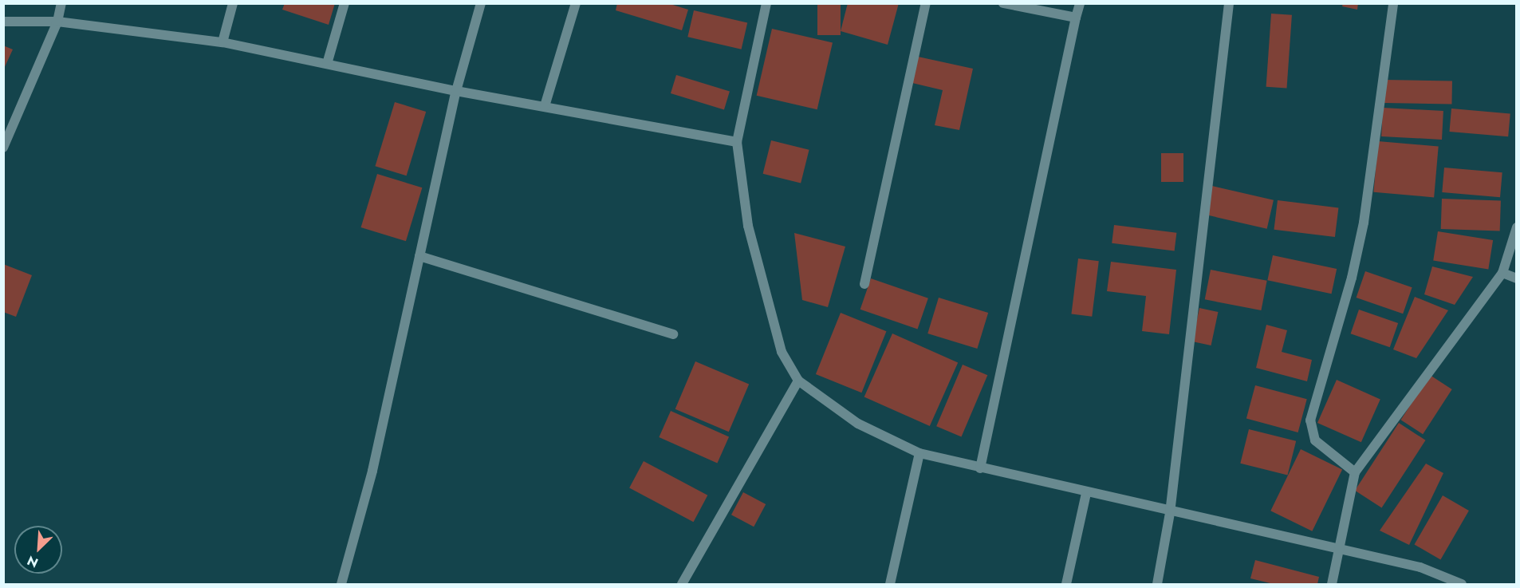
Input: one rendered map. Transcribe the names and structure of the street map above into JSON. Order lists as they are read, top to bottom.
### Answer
{
  "north": "bottom left"
}
